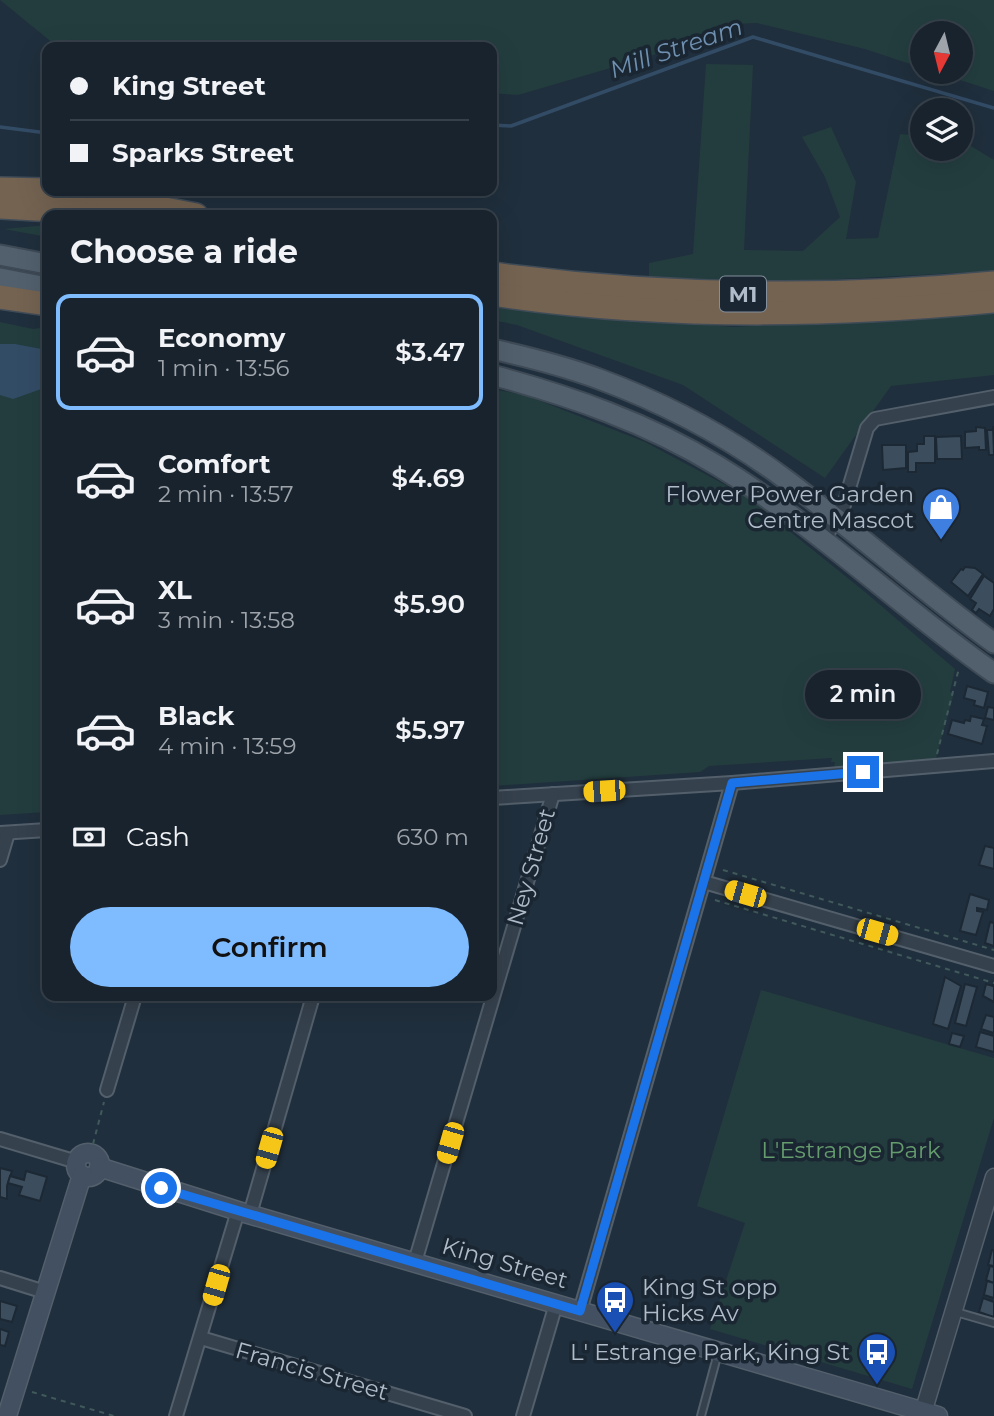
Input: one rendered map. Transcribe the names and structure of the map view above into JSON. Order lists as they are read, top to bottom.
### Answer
{
  "streets": {
    "highway": ["M1"],
    "main road": ["King Street"],
    "street": ["Ney Street", "Francis Street"]
  },
  "crossings": [
    ["Ney Street", "King Street"]
  ],
  "water": ["Mill Stream"],
  "parks": ["L'Estrange Park"],
  "places": {
    "shop": ["Flower Power Garden Centre Mascot"],
    "bus stop": ["King St opp Hicks Av", "L' Estrange Park, King St"]
  },
  "north": "bottom",
  "page": {
    "banner": ["King Street", "Sparks Street"],
    "heading": "Choose a ride",
    "list": [
      {
        "name": "Economy",
        "note": "1 min · 13:56",
        "value": "$3.47"
      },
      {
        "name": "Comfort",
        "note": "2 min · 13:57",
        "value": "$4.69"
      },
      {
        "name": "XL",
        "note": "3 min · 13:58",
        "value": "$5.90"
      },
      {
        "name": "Black",
        "note": "4 min · 13:59",
        "value": "$5.97"
      }
    ],
    "bubble": "2 min",
    "pay": ["Cash", "630 m"],
    "buttons": "Confirm"
  }
}
